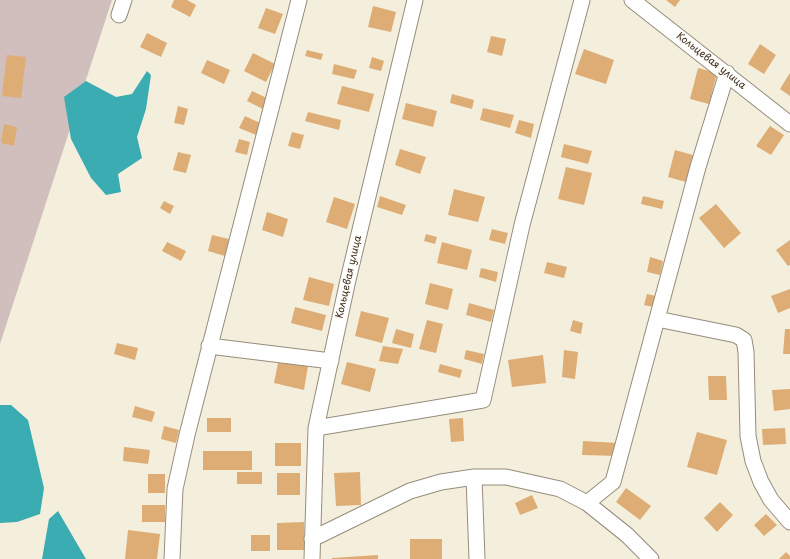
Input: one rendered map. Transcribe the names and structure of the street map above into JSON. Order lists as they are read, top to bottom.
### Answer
{
  "streets": {
    "street": ["Кольцевая улица"]
  }
}
